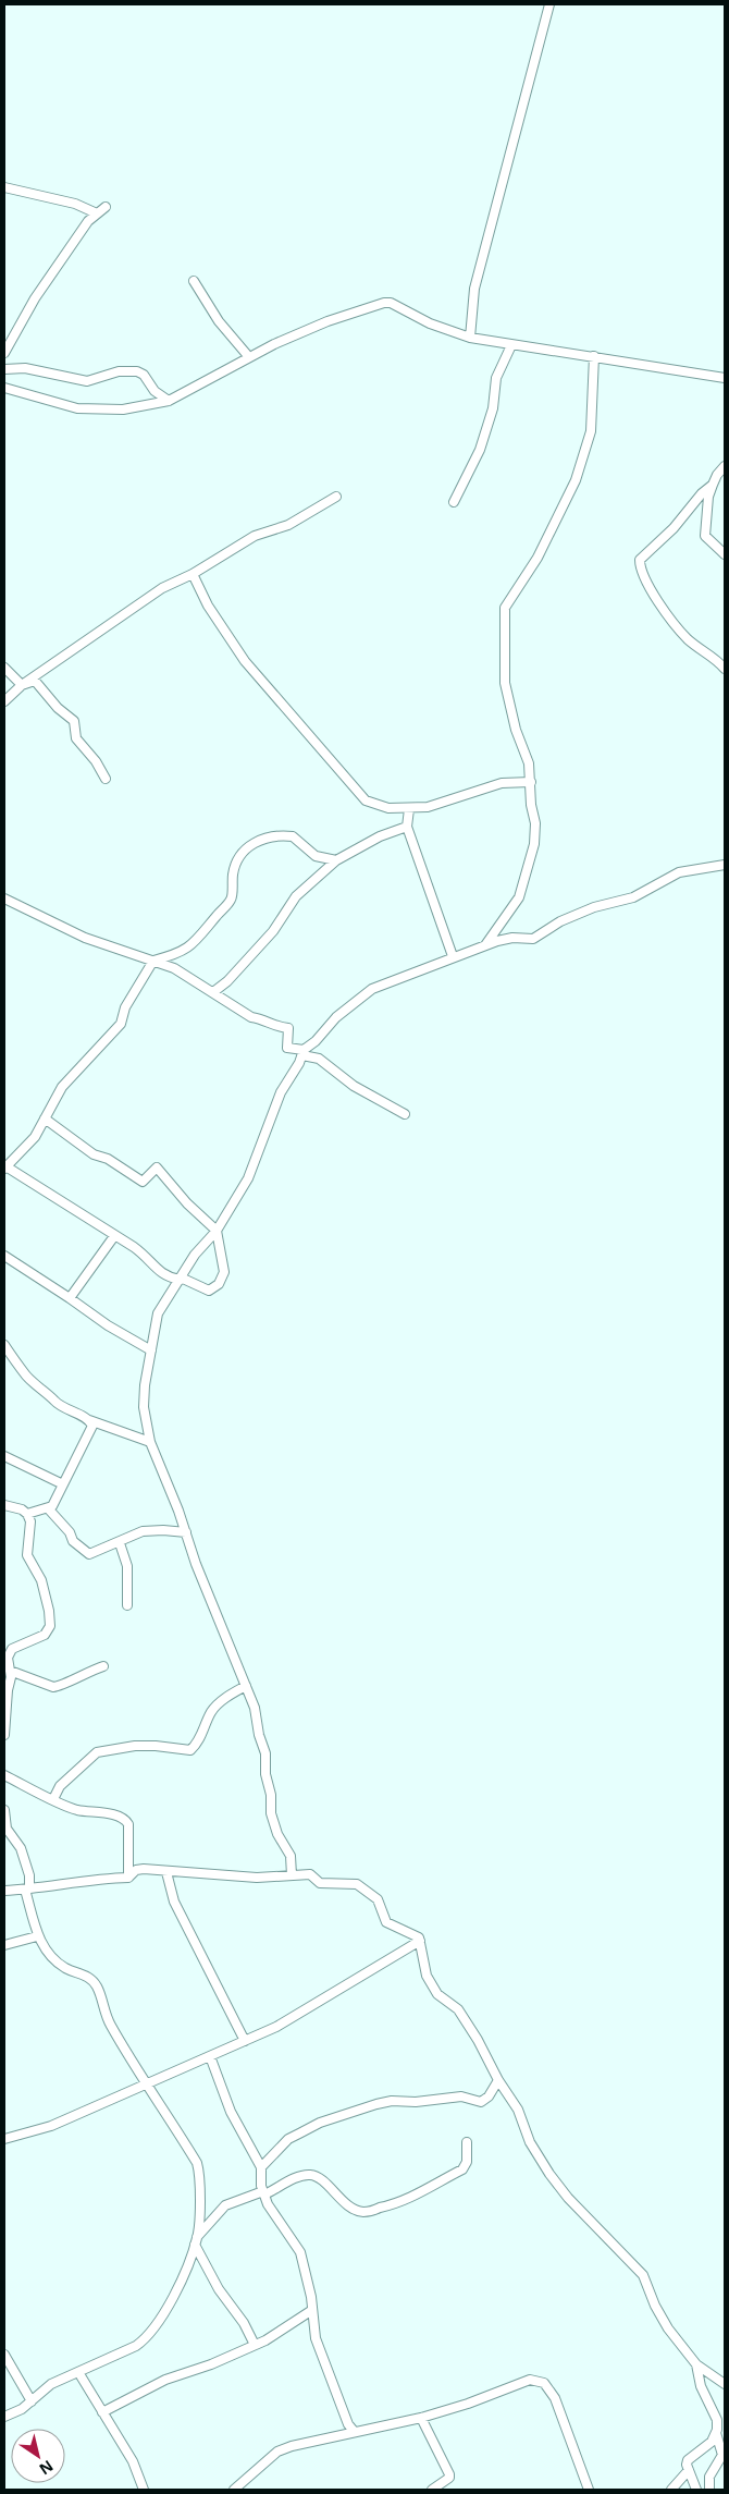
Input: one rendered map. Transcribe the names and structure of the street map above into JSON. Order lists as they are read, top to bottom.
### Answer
{
  "north": "bottom right"
}
